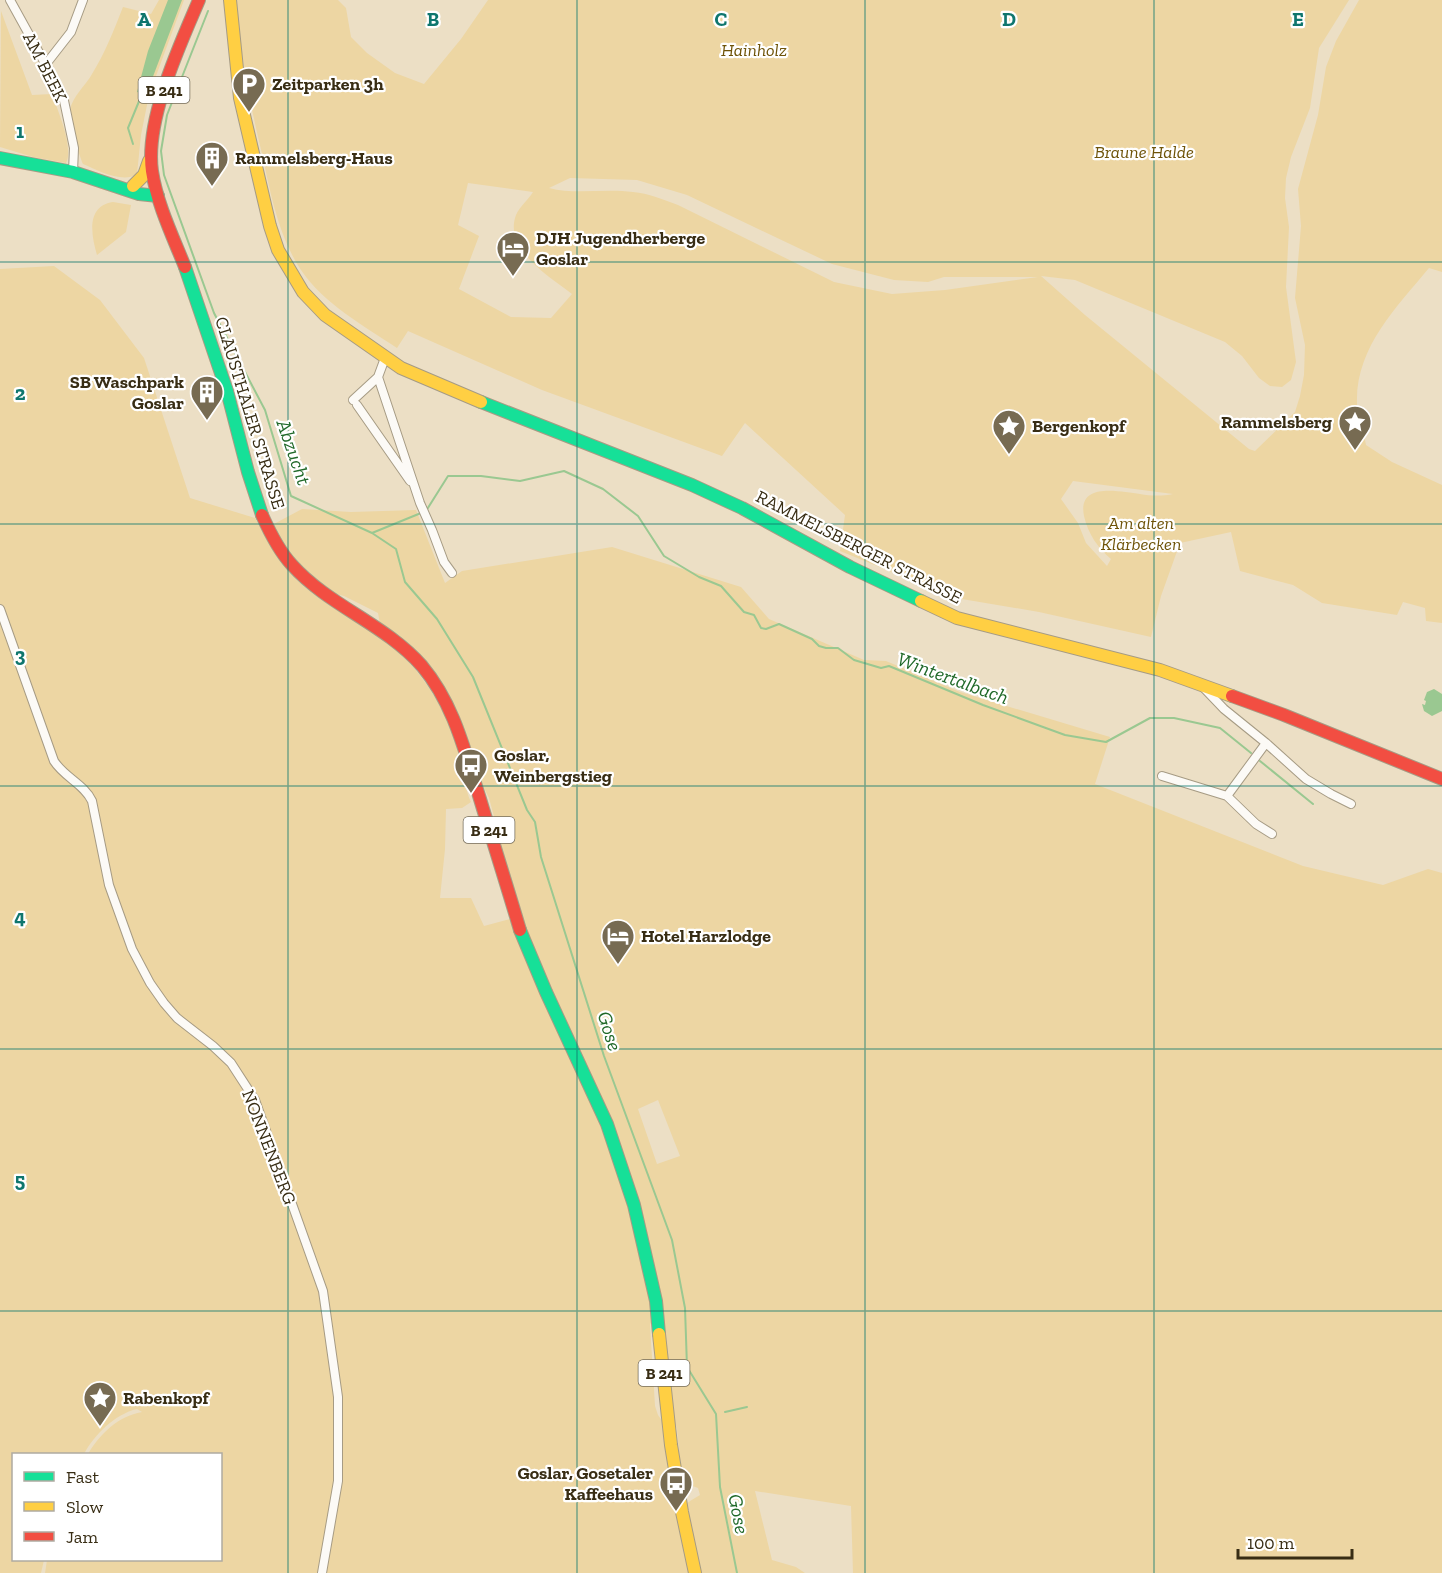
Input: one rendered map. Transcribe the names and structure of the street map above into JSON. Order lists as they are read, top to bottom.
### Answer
{
  "streets": {
    "main road": ["B 241", "CLAUSTHALER STRASSE", "RAMMELSBERGER STRASSE"],
    "street": ["AM BEEK", "NONNENBERG"]
  },
  "water": ["Abzucht", "Wintertalbach", "Gose"],
  "parks": ["Hainholz", "Braune Halde", "Am alten Klärbecken"],
  "places": {
    "parking": ["Zeitparken 3h"],
    "building": ["Rammelsberg-Haus", "SB Waschpark Goslar"],
    "hotel": ["DJH Jugendherberge Goslar", "Hotel Harzlodge"],
    "place": ["Rammelsberg", "Bergenkopf", "Rabenkopf"],
    "bus stop": ["Goslar, Weinbergstieg", "Goslar, Gosetaler Kaffeehaus"]
  },
  "legend": ["Fast", "Slow", "Jam"],
  "scale_bar": "100 m",
  "grid": {
    "columns": [
      "A",
      "B",
      "C",
      "D",
      "E"
    ],
    "rows": [
      "1",
      "2",
      "3",
      "4",
      "5"
    ]
  }
}
